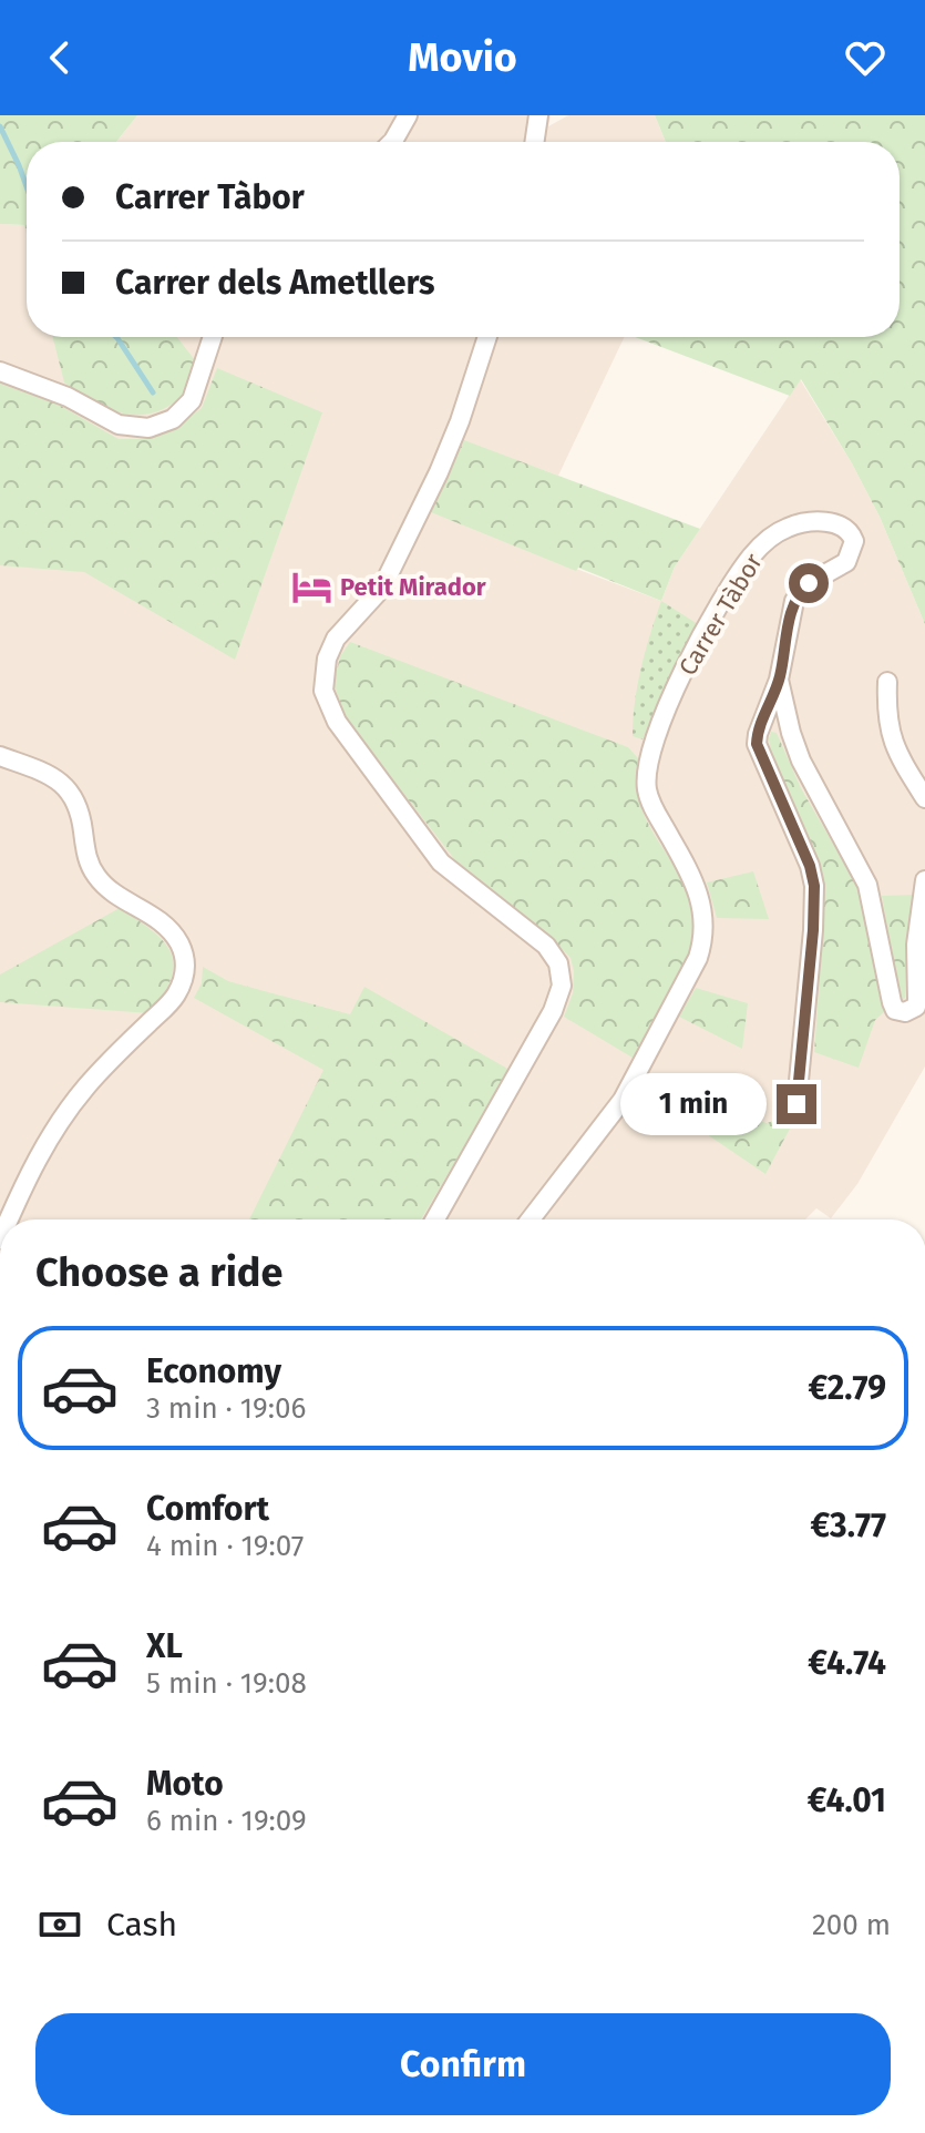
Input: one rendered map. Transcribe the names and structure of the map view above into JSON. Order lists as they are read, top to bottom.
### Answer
{
  "streets": {
    "street": ["Carrer Tàbor"]
  },
  "places": {
    "hotel": ["Petit Mirador"]
  },
  "page": {
    "header": "Movio",
    "banner": ["Carrer Tàbor", "Carrer dels Ametllers"],
    "bubble": "1 min",
    "heading": "Choose a ride",
    "list": [
      {
        "name": "Economy",
        "note": "3 min · 19:06",
        "value": "€2.79"
      },
      {
        "name": "Comfort",
        "note": "4 min · 19:07",
        "value": "€3.77"
      },
      {
        "name": "XL",
        "note": "5 min · 19:08",
        "value": "€4.74"
      },
      {
        "name": "Moto",
        "note": "6 min · 19:09",
        "value": "€4.01"
      }
    ],
    "pay": ["Cash", "200 m"],
    "buttons": "Confirm"
  }
}
